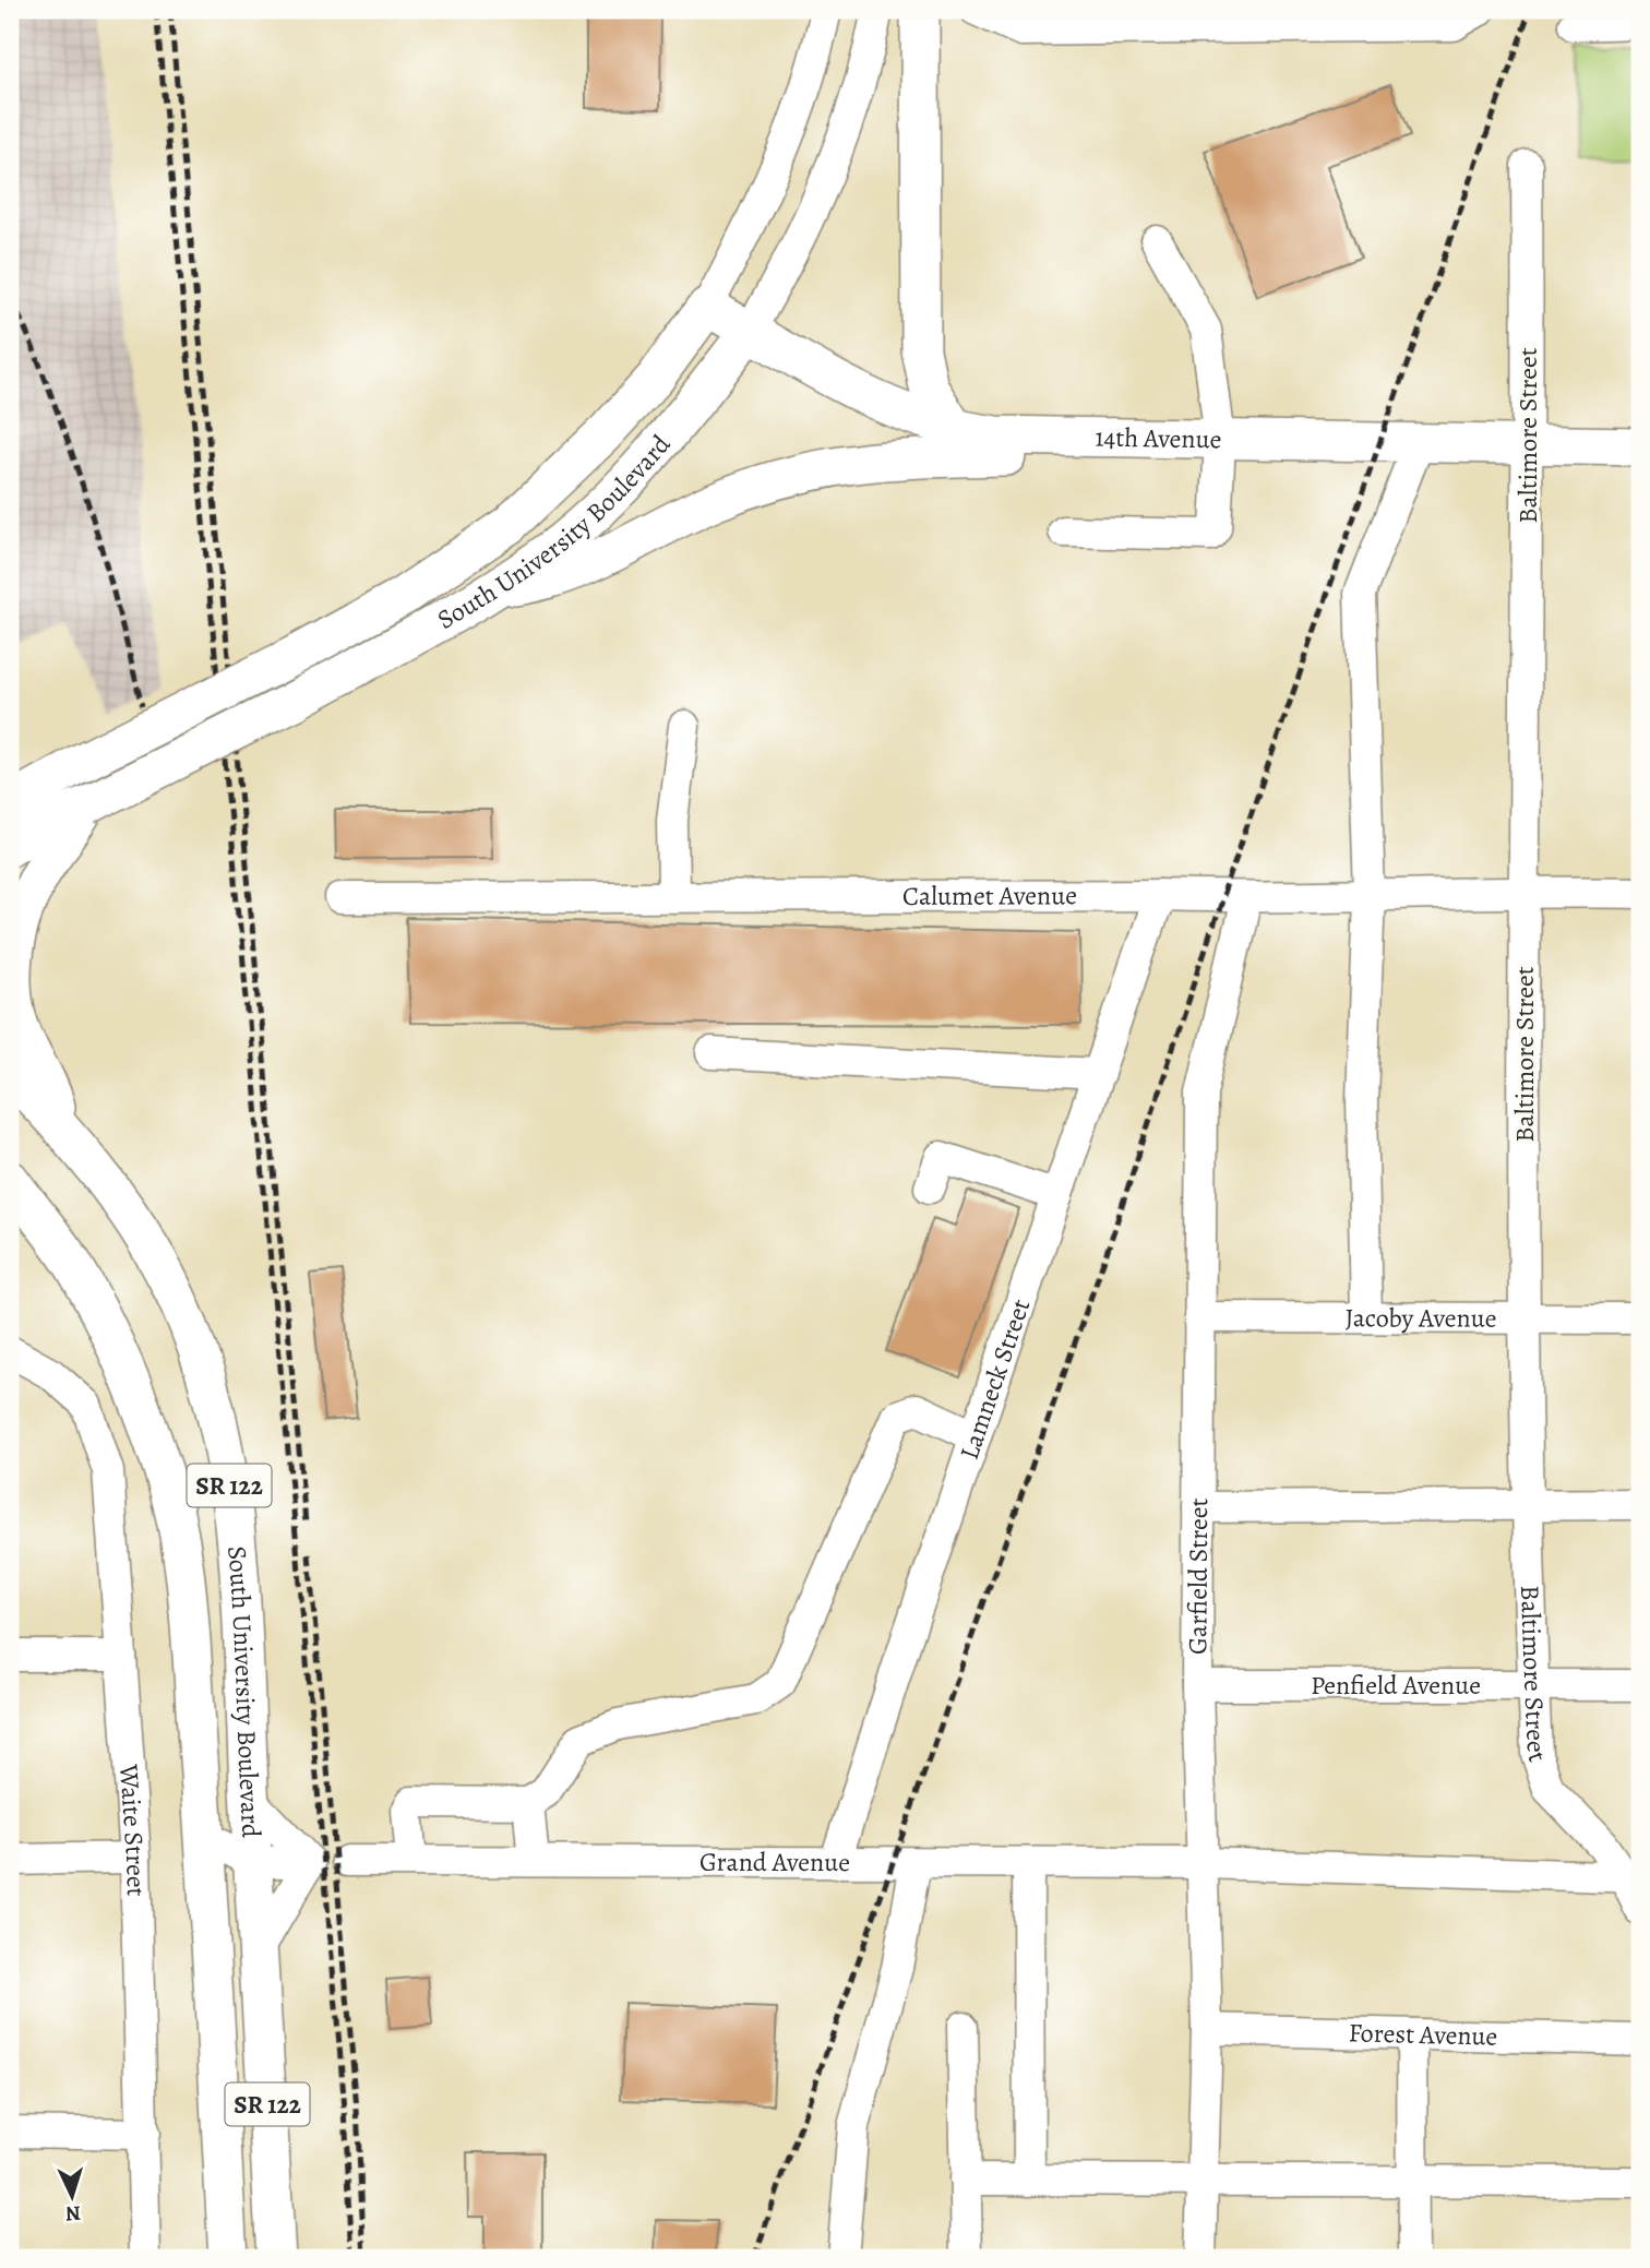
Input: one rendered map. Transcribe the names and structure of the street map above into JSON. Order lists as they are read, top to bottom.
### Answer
{
  "streets": {
    "main road": ["14th Avenue", "South University Boulevard", "SR 122"],
    "street": [
      "Baltimore Street",
      "Calumet Avenue",
      "Jacoby Avenue",
      "Lamneck Street",
      "Garfield Street",
      "Penfield Avenue",
      "Waite Street",
      "Grand Avenue",
      "Forest Avenue"
    ]
  },
  "crossings": [
    ["Baltimore Street", "14th Avenue"],
    ["Baltimore Street", "Calumet Avenue"],
    ["Baltimore Street", "Jacoby Avenue"],
    ["Baltimore Street", "Penfield Avenue"],
    ["Baltimore Street", "Grand Avenue"],
    ["14th Avenue", "South University Boulevard"],
    ["South University Boulevard", "SR 122"],
    ["Calumet Avenue", "Lamneck Street"],
    ["Calumet Avenue", "Garfield Street"],
    ["Jacoby Avenue", "Garfield Street"],
    ["Lamneck Street", "Grand Avenue"],
    ["Garfield Street", "Penfield Avenue"],
    ["Garfield Street", "Grand Avenue"],
    ["Garfield Street", "Forest Avenue"]
  ],
  "north": "bottom"
}
